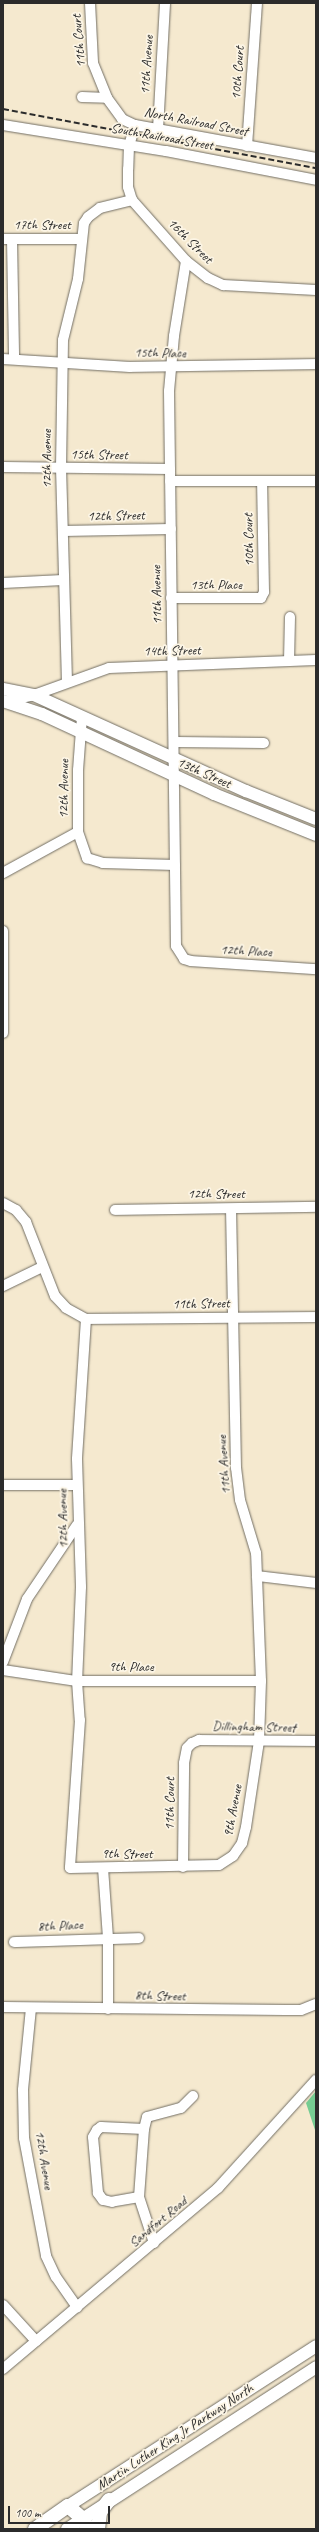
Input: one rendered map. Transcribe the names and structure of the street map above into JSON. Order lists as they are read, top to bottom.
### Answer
{
  "streets": {
    "highway": ["Martin Luther King Jr Parkway North"],
    "main road": ["13th Street"],
    "street": [
      "11th Court",
      "11th Avenue",
      "10th Court",
      "North Railroad Street",
      "South Railroad Street",
      "17th Street",
      "16th Street",
      "15th Place",
      "15th Street",
      "12th Avenue",
      "12th Street",
      "13th Place",
      "14th Street",
      "12th Place",
      "11th Street",
      "9th Place",
      "Dillingham Street",
      "9th Avenue",
      "9th Street",
      "8th Place",
      "8th Street",
      "Sandfort Road"
    ]
  },
  "crossings": [
    ["11th Court", "North Railroad Street"],
    ["11th Court", "Dillingham Street"],
    ["11th Court", "9th Avenue"],
    ["11th Court", "9th Street"],
    ["11th Avenue", "North Railroad Street"],
    ["11th Avenue", "16th Street"],
    ["11th Avenue", "15th Place"],
    ["11th Avenue", "15th Street"],
    ["11th Avenue", "12th Street"],
    ["11th Avenue", "13th Place"],
    ["11th Avenue", "14th Street"],
    ["11th Avenue", "13th Street"],
    ["11th Avenue", "12th Place"],
    ["11th Avenue", "11th Street"],
    ["11th Avenue", "9th Place"],
    ["11th Avenue", "Dillingham Street"],
    ["11th Avenue", "9th Avenue"],
    ["10th Court", "North Railroad Street"],
    ["10th Court", "13th Place"],
    ["17th Street", "16th Street"],
    ["17th Street", "12th Avenue"],
    ["15th Place", "12th Avenue"],
    ["15th Street", "12th Avenue"],
    ["12th Avenue", "12th Street"],
    ["12th Avenue", "14th Street"],
    ["12th Avenue", "13th Street"],
    ["12th Avenue", "11th Street"],
    ["12th Avenue", "9th Place"],
    ["12th Avenue", "9th Street"],
    ["12th Avenue", "8th Street"],
    ["12th Avenue", "Sandfort Road"],
    ["Dillingham Street", "9th Avenue"],
    ["9th Avenue", "9th Street"]
  ],
  "scale_bar": "100 m"
}
